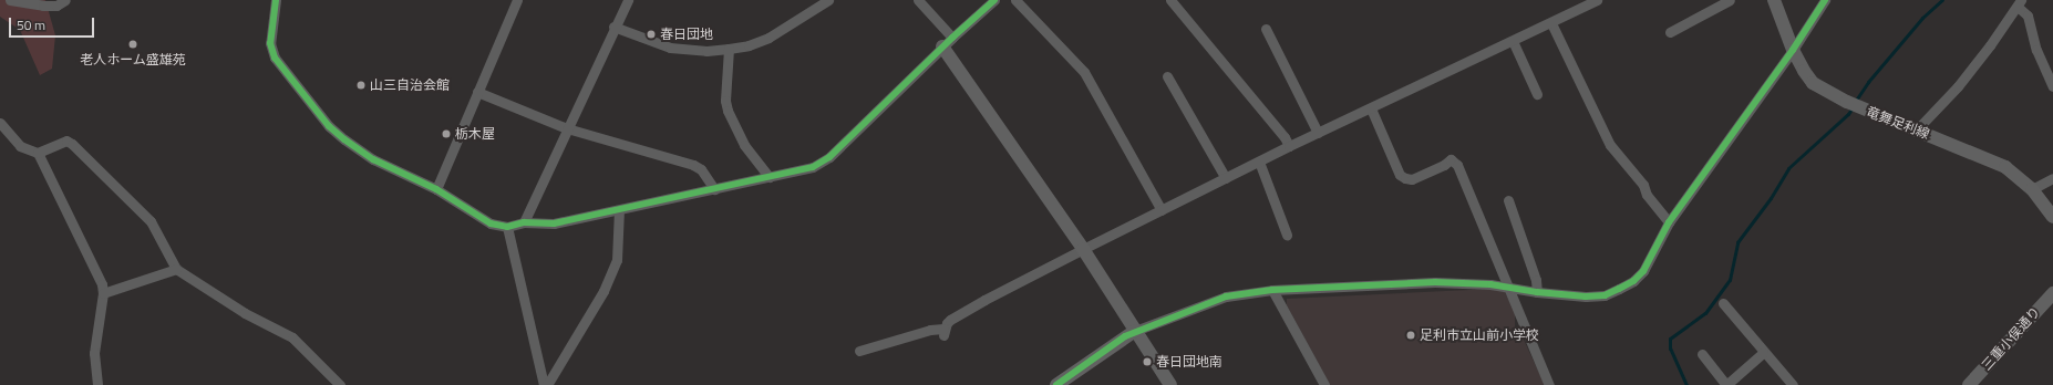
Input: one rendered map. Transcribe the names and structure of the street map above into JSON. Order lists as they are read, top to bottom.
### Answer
{
  "streets": {
    "street": ["竜舞足利線", "三重小俣通り"]
  },
  "places": [
    "春日団地",
    "老人ホーム盛雄苑",
    "山三自治会館",
    "栃木屋",
    "足利市立山前小学校",
    "春日団地南"
  ],
  "scale_bar": "50 m"
}
